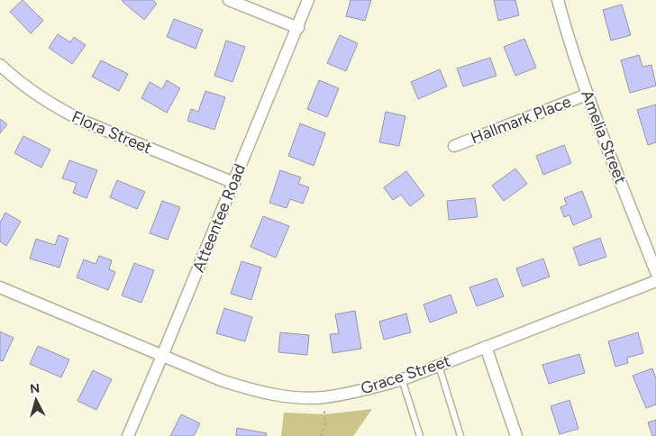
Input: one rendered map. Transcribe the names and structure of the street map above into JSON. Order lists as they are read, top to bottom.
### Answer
{
  "streets": {
    "street": [
      "Hallmark Place",
      "Flora Street",
      "Amelia Street",
      "Atteentee Road",
      "Grace Street"
    ]
  },
  "crossings": [
    ["Hallmark Place", "Amelia Street"],
    ["Flora Street", "Atteentee Road"],
    ["Atteentee Road", "Grace Street"]
  ],
  "north": "top"
}
